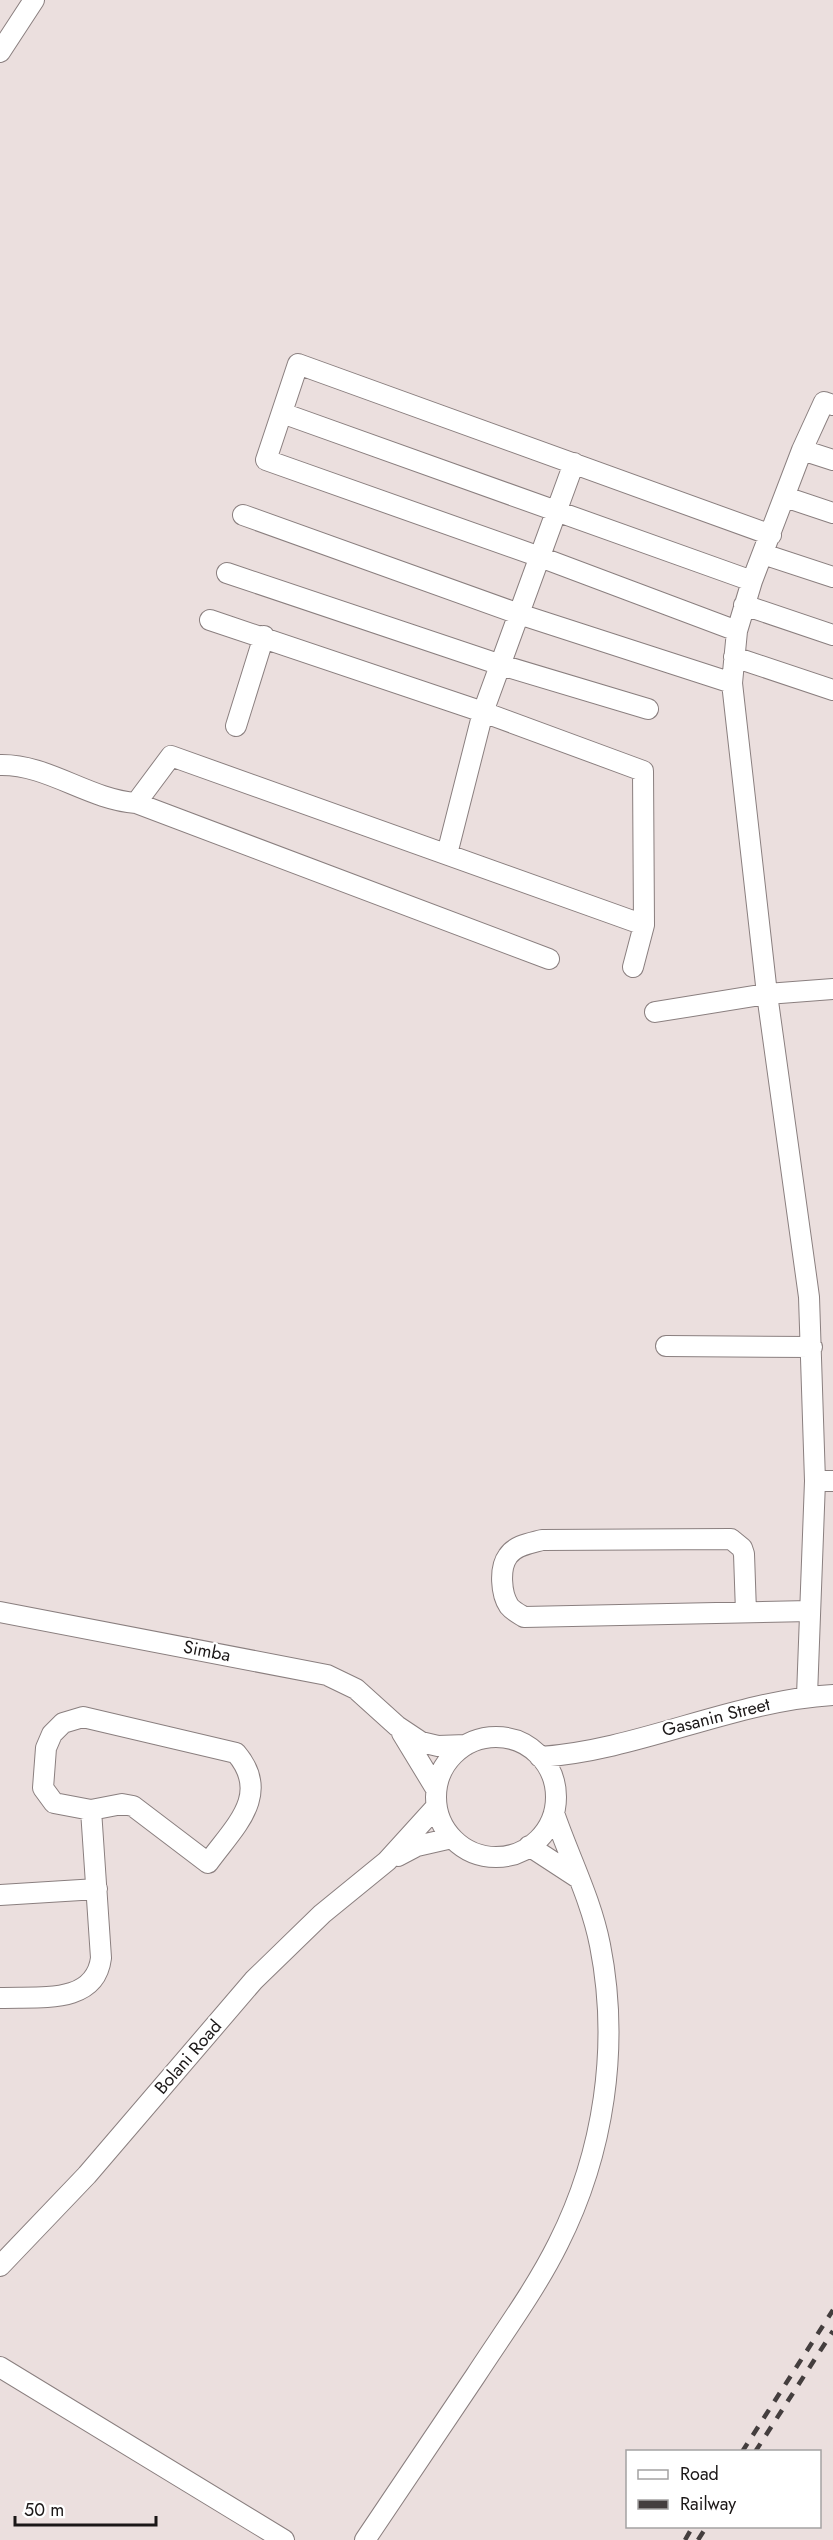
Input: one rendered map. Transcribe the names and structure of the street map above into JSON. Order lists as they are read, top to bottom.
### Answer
{
  "streets": {
    "street": ["Simba", "Gasanin Street", "Bolani Road"]
  },
  "crossings": [
    ["Gasanin Street", "Bolani Road"]
  ],
  "legend": ["Road", "Railway"],
  "scale_bar": "50 m"
}
